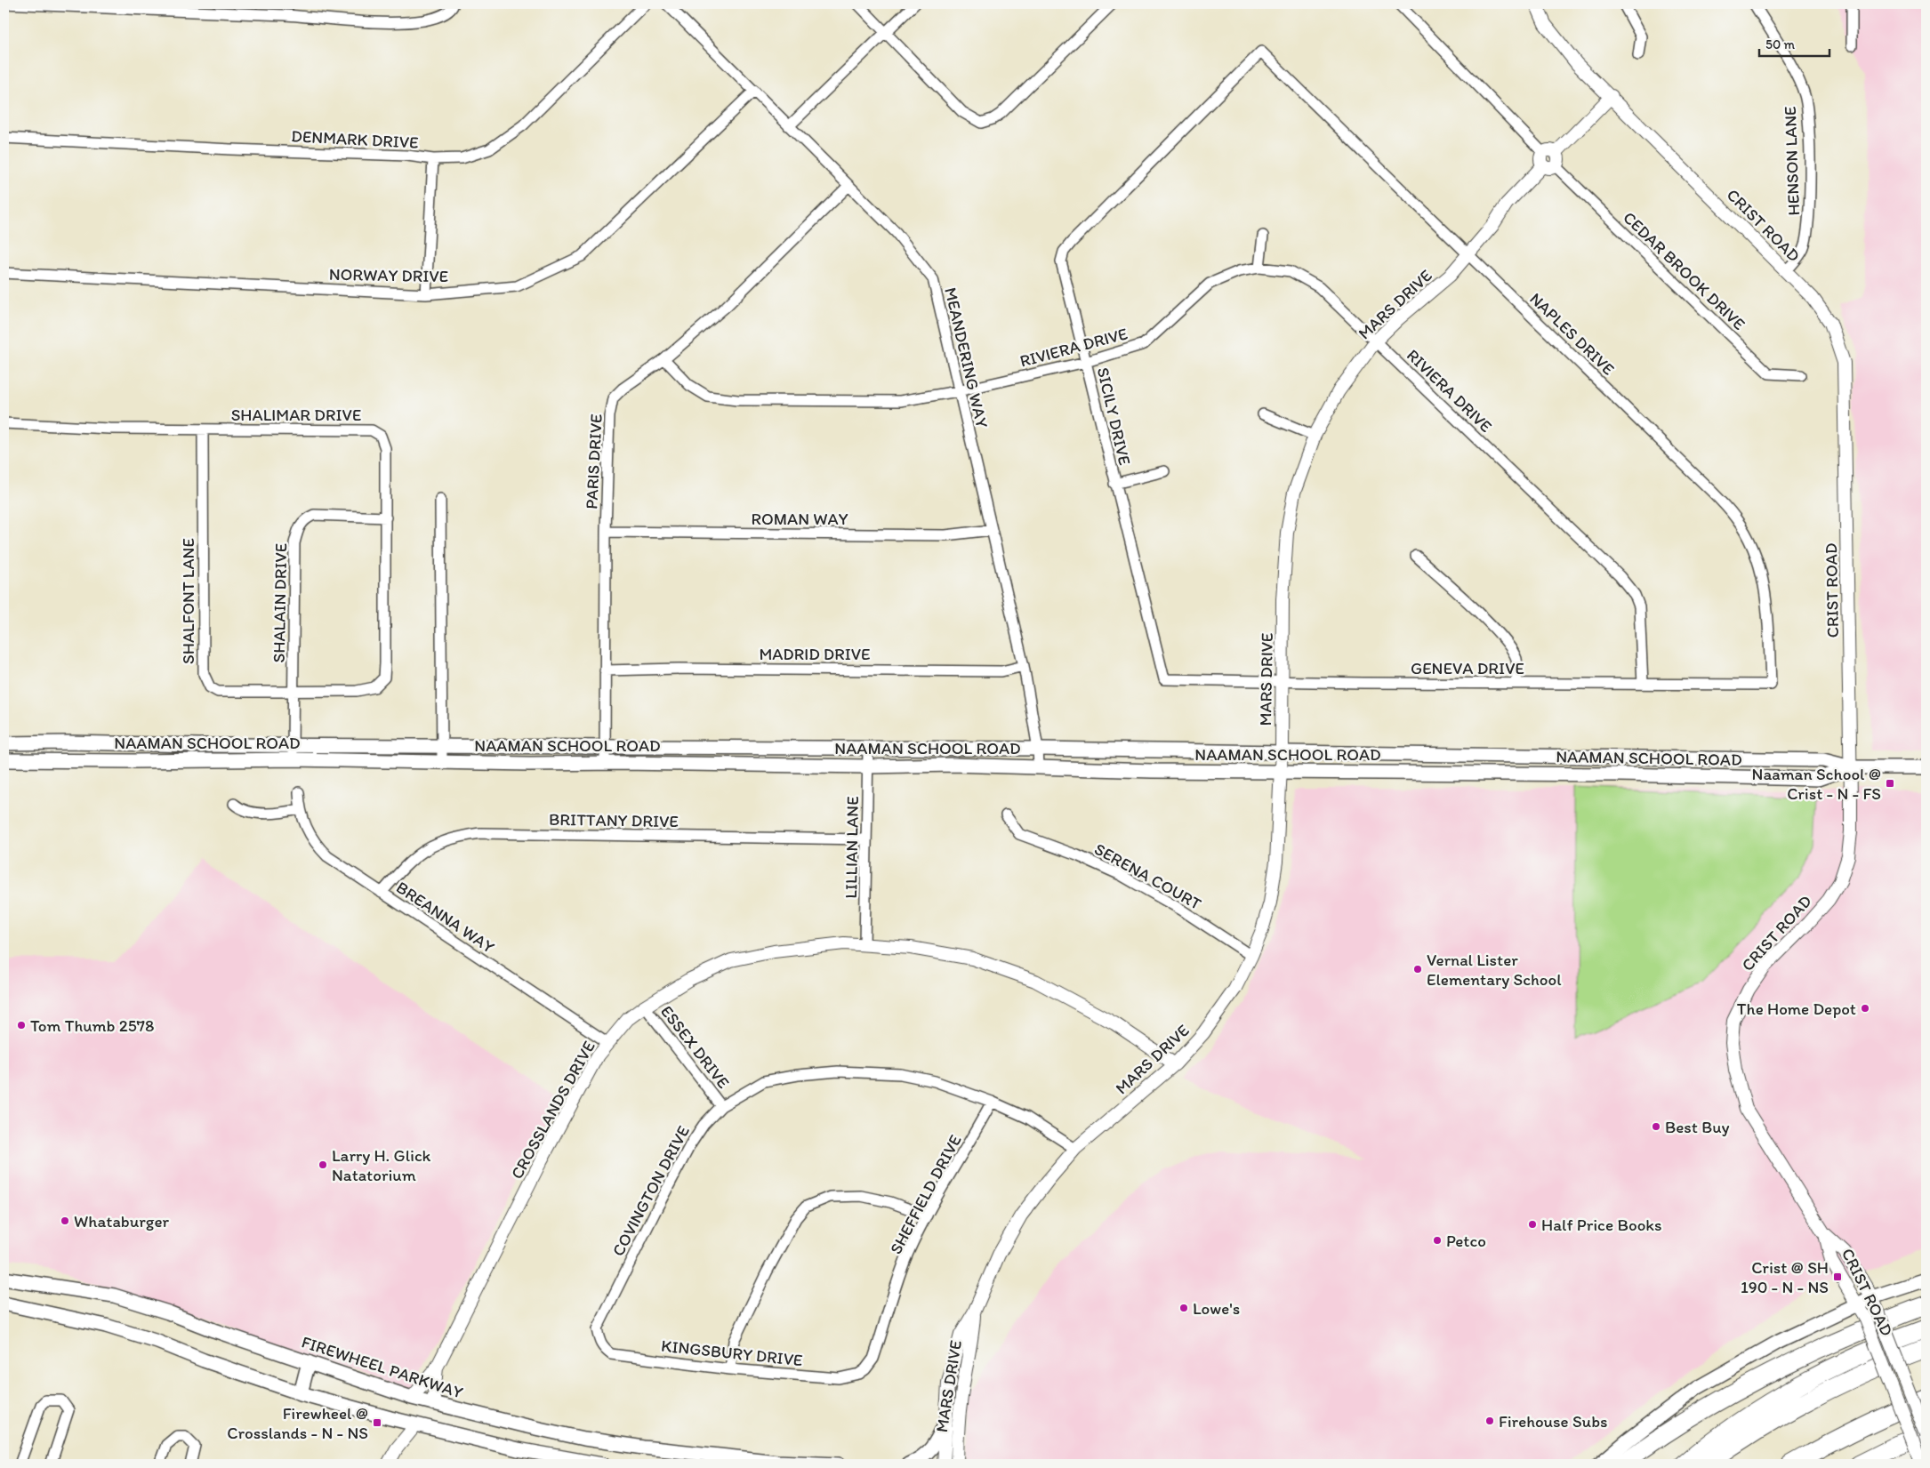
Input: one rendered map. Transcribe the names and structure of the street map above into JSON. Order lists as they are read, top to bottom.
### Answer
{
  "streets": {
    "main road": ["NAAMAN SCHOOL ROAD", "FIREWHEEL PARKWAY"],
    "street": [
      "DENMARK DRIVE",
      "HENSON LANE",
      "CRIST ROAD",
      "CEDAR BROOK DRIVE",
      "NORWAY DRIVE",
      "MARS DRIVE",
      "NAPLES DRIVE",
      "RIVIERA DRIVE",
      "MEANDERING WAY",
      "SHALIMAR DRIVE",
      "SICILY DRIVE",
      "PARIS DRIVE",
      "ROMAN WAY",
      "SHALFONT LANE",
      "SHALAIN DRIVE",
      "MADRID DRIVE",
      "GENEVA DRIVE",
      "BRITTANY DRIVE",
      "LILLIAN LANE",
      "SERENA COURT",
      "BREANNA WAY",
      "ESSEX DRIVE",
      "CROSSLANDS DRIVE",
      "COVINGTON DRIVE",
      "SHEFFIELD DRIVE",
      "KINGSBURY DRIVE"
    ]
  },
  "crossings": [
    ["HENSON LANE", "CRIST ROAD"],
    ["CRIST ROAD", "NAAMAN SCHOOL ROAD"],
    ["CEDAR BROOK DRIVE", "MARS DRIVE"],
    ["NORWAY DRIVE", "MEANDERING WAY"],
    ["MARS DRIVE", "NAPLES DRIVE"],
    ["MARS DRIVE", "RIVIERA DRIVE"],
    ["MARS DRIVE", "GENEVA DRIVE"],
    ["MARS DRIVE", "NAAMAN SCHOOL ROAD"],
    ["MARS DRIVE", "SERENA COURT"],
    ["MARS DRIVE", "CROSSLANDS DRIVE"],
    ["MARS DRIVE", "COVINGTON DRIVE"],
    ["NAPLES DRIVE", "SICILY DRIVE"],
    ["NAPLES DRIVE", "GENEVA DRIVE"],
    ["RIVIERA DRIVE", "MEANDERING WAY"],
    ["RIVIERA DRIVE", "SICILY DRIVE"],
    ["RIVIERA DRIVE", "PARIS DRIVE"],
    ["RIVIERA DRIVE", "GENEVA DRIVE"],
    ["MEANDERING WAY", "PARIS DRIVE"],
    ["MEANDERING WAY", "ROMAN WAY"],
    ["MEANDERING WAY", "MADRID DRIVE"],
    ["MEANDERING WAY", "NAAMAN SCHOOL ROAD"],
    ["SHALIMAR DRIVE", "SHALFONT LANE"],
    ["SHALIMAR DRIVE", "SHALAIN DRIVE"],
    ["SICILY DRIVE", "GENEVA DRIVE"],
    ["PARIS DRIVE", "ROMAN WAY"],
    ["PARIS DRIVE", "MADRID DRIVE"],
    ["PARIS DRIVE", "NAAMAN SCHOOL ROAD"],
    ["SHALFONT LANE", "SHALAIN DRIVE"],
    ["SHALAIN DRIVE", "NAAMAN SCHOOL ROAD"],
    ["NAAMAN SCHOOL ROAD", "LILLIAN LANE"],
    ["BRITTANY DRIVE", "LILLIAN LANE"],
    ["BRITTANY DRIVE", "BREANNA WAY"],
    ["LILLIAN LANE", "CROSSLANDS DRIVE"],
    ["BREANNA WAY", "CROSSLANDS DRIVE"],
    ["ESSEX DRIVE", "CROSSLANDS DRIVE"],
    ["ESSEX DRIVE", "COVINGTON DRIVE"],
    ["CROSSLANDS DRIVE", "FIREWHEEL PARKWAY"],
    ["COVINGTON DRIVE", "SHEFFIELD DRIVE"],
    ["COVINGTON DRIVE", "KINGSBURY DRIVE"],
    ["SHEFFIELD DRIVE", "KINGSBURY DRIVE"]
  ],
  "places": {
    "transit": ["Naaman School @ Crist - N - FS", "Crist @ SH 190 - N - NS", "Firewheel @ Crosslands - N - NS"],
    "other": [
      "Vernal Lister Elementary School",
      "The Home Depot",
      "Tom Thumb 2578",
      "Best Buy",
      "Larry H. Glick Natatorium",
      "Whataburger",
      "Half Price Books",
      "Petco",
      "Lowe's",
      "Firehouse Subs"
    ]
  },
  "scale_bar": "50 m"
}
